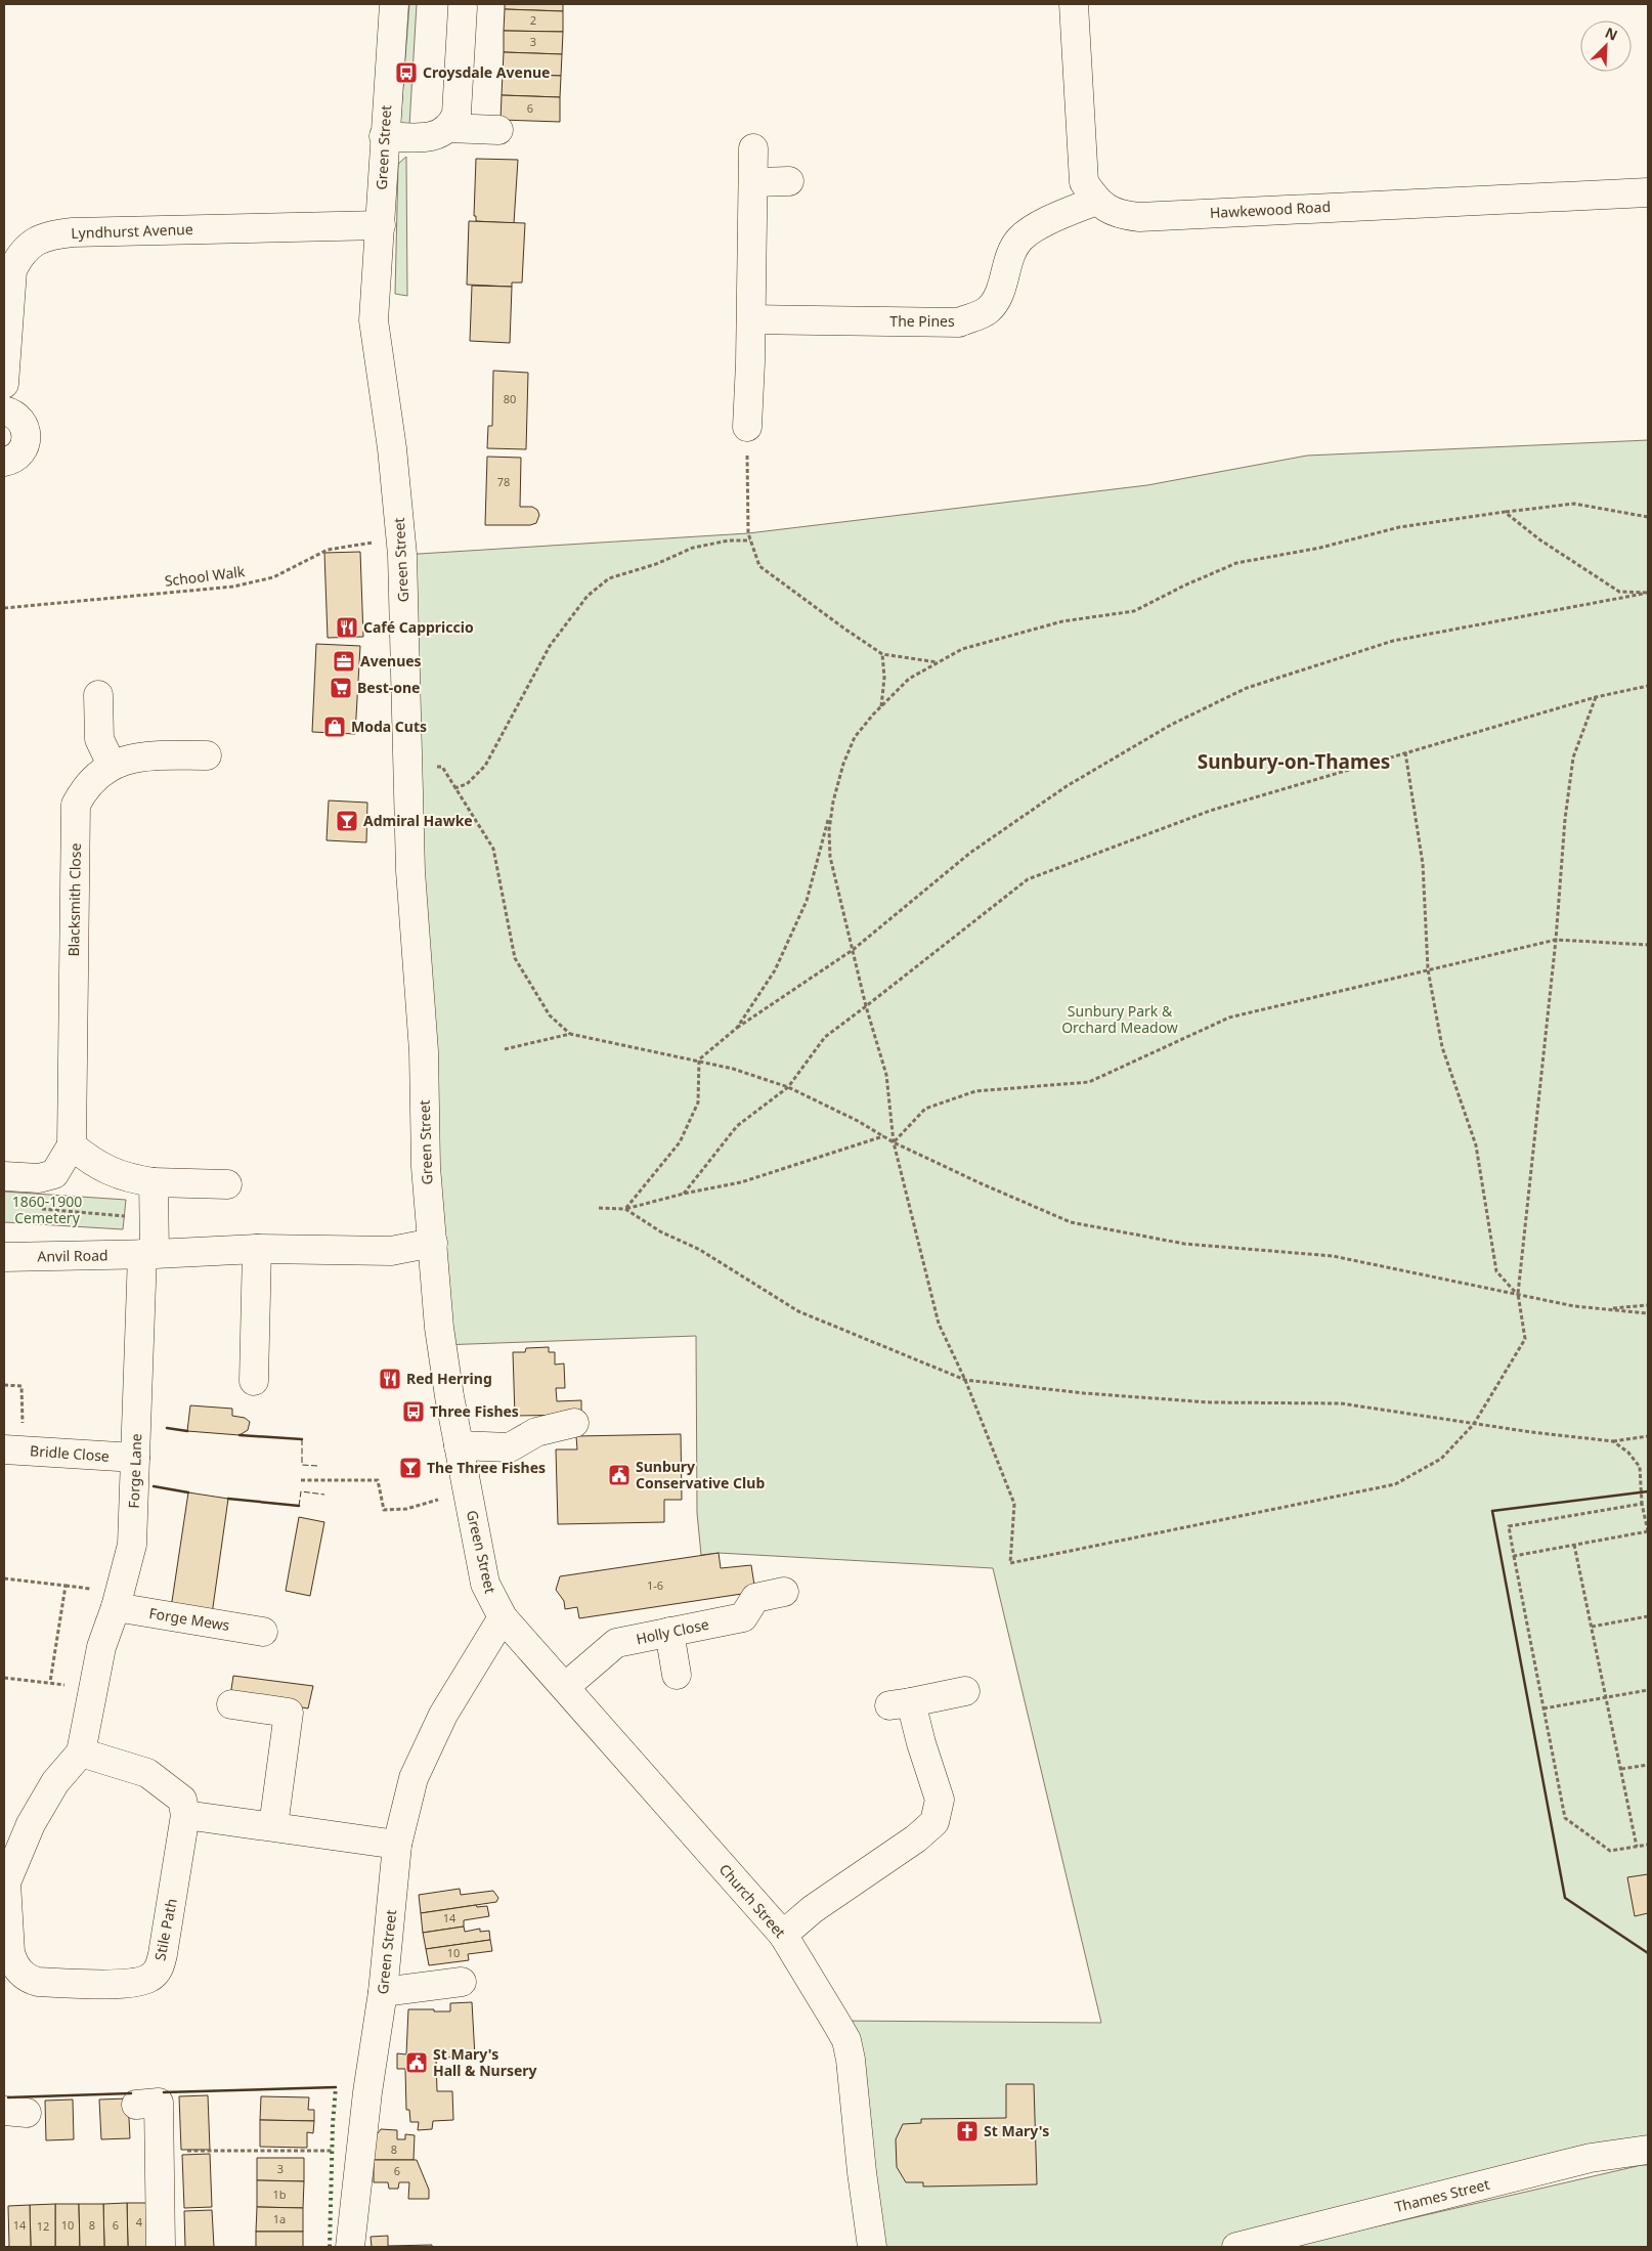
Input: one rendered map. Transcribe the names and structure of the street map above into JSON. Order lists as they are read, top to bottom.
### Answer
{
  "streets": {
    "street": [
      "Green Street",
      "Hawkewood Road",
      "Lyndhurst Avenue",
      "The Pines",
      "Blacksmith Close",
      "Anvil Road",
      "Bridle Close",
      "Forge Lane",
      "Forge Mews",
      "Holly Close",
      "Church Street",
      "Stile Path",
      "Thames Street"
    ],
    "path": ["School Walk"]
  },
  "crossings": [
    ["Green Street", "Lyndhurst Avenue"],
    ["Green Street", "School Walk"],
    ["Green Street", "Church Street"],
    ["Hawkewood Road", "The Pines"],
    ["Anvil Road", "Forge Lane"],
    ["Bridle Close", "Forge Lane"],
    ["Forge Lane", "Forge Mews"],
    ["Forge Lane", "Stile Path"],
    ["Holly Close", "Church Street"]
  ],
  "districts": ["Sunbury-on-Thames"],
  "parks": ["Sunbury Park & Orchard Meadow", "1860-1900 Cemetery"],
  "places": {
    "bus stop": ["Croysdale Avenue", "Three Fishes"],
    "restaurant": ["Café Cappriccio", "Red Herring"],
    "office": ["Avenues"],
    "supermarket": ["Best-one"],
    "shop": ["Moda Cuts"],
    "bar": ["Admiral Hawke", "The Three Fishes"],
    "public building": ["Sunbury Conservative Club", "St Mary's Hall & Nursery"],
    "church": ["St Mary's"]
  },
  "house_numbers": [
    "2",
    "3",
    "6",
    "80",
    "78",
    "1-6",
    "14",
    "10",
    "8",
    "3",
    "6",
    "1b",
    "1a",
    "4",
    "14",
    "10",
    "8",
    "6",
    "12"
  ],
  "north": "top right"
}
